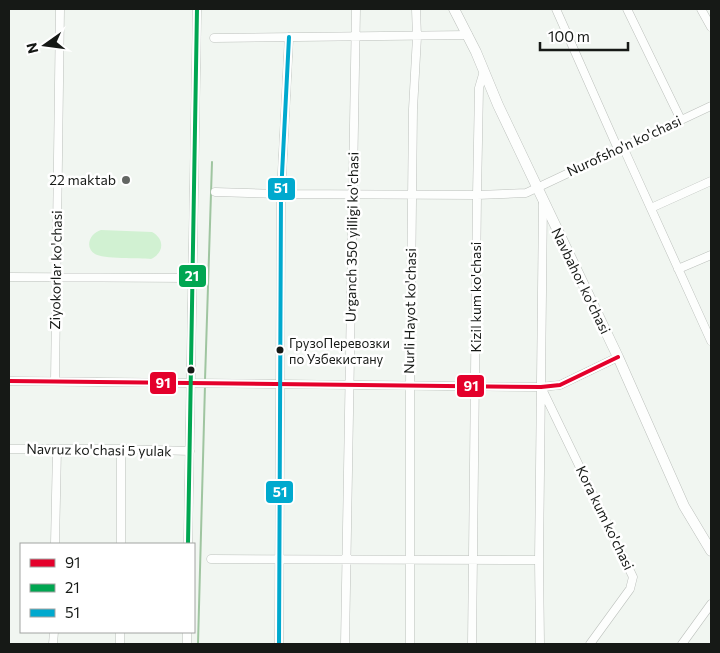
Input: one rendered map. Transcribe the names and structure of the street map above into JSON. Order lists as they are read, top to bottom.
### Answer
{
  "streets": {
    "main road": ["Navbahor ko'chasi"],
    "street": [
      "Nurofsho'n ko'chasi",
      "Urganch 350 yilligi ko'chasi",
      "Ziyokorlar ko'chasi",
      "Kizil kum ko'chasi",
      "Nurli Hayot ko'chasi",
      "Navruz ko'chasi 5 yulak",
      "Kora kum ko'chasi"
    ]
  },
  "crossings": [
    ["Nurofsho'n ko'chasi", "Urganch 350 yilligi ko'chasi"],
    ["Nurofsho'n ko'chasi", "Navbahor ko'chasi"],
    ["Nurofsho'n ko'chasi", "Kizil kum ko'chasi"],
    ["Nurofsho'n ko'chasi", "Nurli Hayot ko'chasi"],
    ["Navbahor ko'chasi", "Kizil kum ko'chasi"],
    ["Navbahor ko'chasi", "Kora kum ko'chasi"]
  ],
  "places": ["22 maktab", "ГрузоПеревозки по Узбекистану"],
  "lines": ["transit line 21", "transit line 51", "transit line 91"],
  "legend": ["91", "21", "51"],
  "scale_bar": "100 m",
  "north": "left"
}
